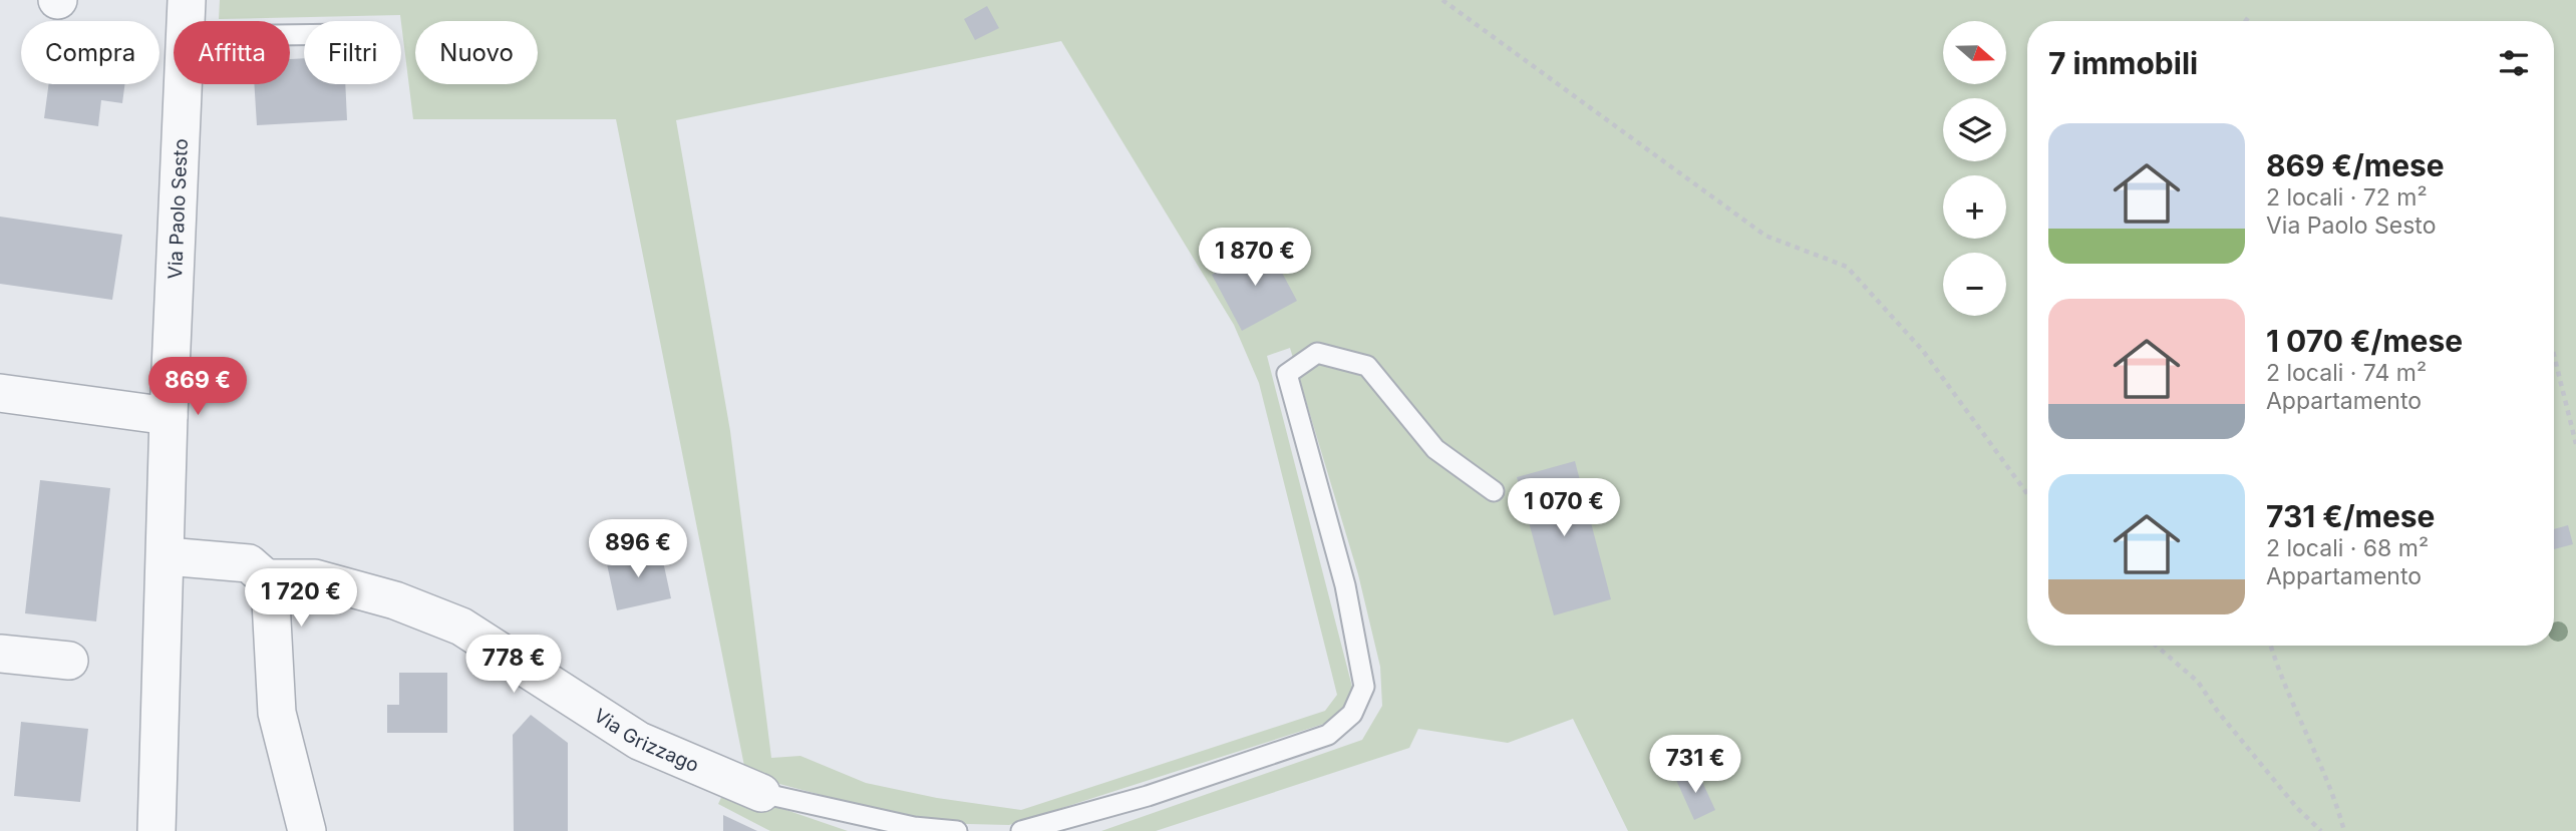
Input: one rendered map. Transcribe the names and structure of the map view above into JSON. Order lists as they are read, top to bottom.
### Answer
{
  "streets": {
    "street": ["Via Paolo Sesto", "Via Grizzago"]
  },
  "crossings": [
    ["Via Paolo Sesto", "Via Grizzago"]
  ],
  "north": "right",
  "page": {
    "map_buttons": ["+", "−"],
    "chip": [
      "Compra",
      "Affitta",
      "Filtri",
      "Nuovo"
    ],
    "heading": "7 immobili",
    "list": [
      {
        "name": "869 €/mese",
        "note": "2 locali · 72 m² · Via Paolo Sesto"
      },
      {
        "name": "1 070 €/mese",
        "note": "2 locali · 74 m² · Appartamento"
      },
      {
        "name": "731 €/mese",
        "note": "2 locali · 68 m² · Appartamento"
      }
    ],
    "price": [
      "1 870 €",
      "869 €",
      "1 070 €",
      "896 €",
      "1 720 €",
      "778 €",
      "731 €"
    ]
  }
}
